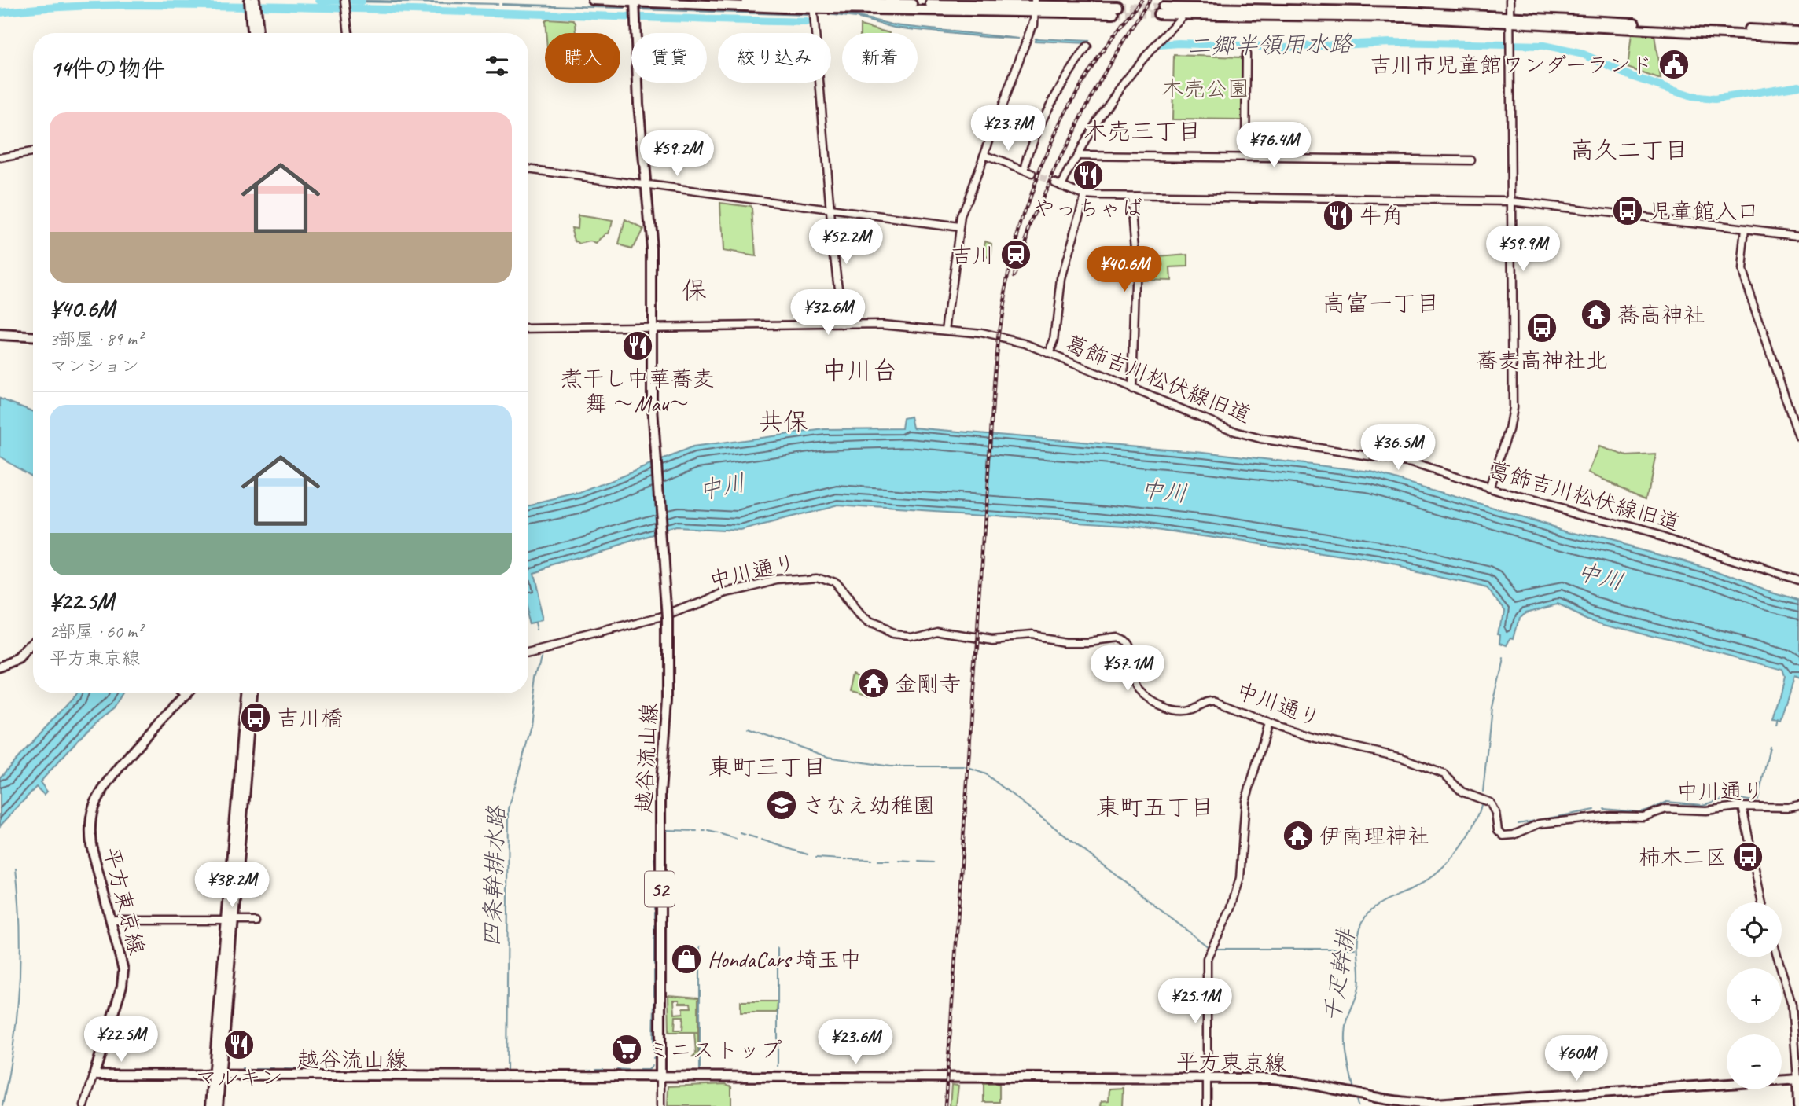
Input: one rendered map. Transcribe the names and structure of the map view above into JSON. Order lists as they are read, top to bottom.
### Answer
{
  "streets": {
    "main road": ["越谷流山線", "52", "平方東京線"],
    "street": ["葛飾吉川松伏線旧道", "中川通り"]
  },
  "crossings": [
    ["葛飾吉川松伏線旧道", "越谷流山線"],
    ["越谷流山線", "平方東京線"]
  ],
  "districts": [
    "木売三丁目",
    "高久二丁目",
    "保",
    "高富一丁目",
    "中川台",
    "共保",
    "東町三丁目",
    "東町五丁目"
  ],
  "water": [
    "二郷半領用水路",
    "中川",
    "四条幹排水路",
    "千疋幹排"
  ],
  "parks": ["木売公園"],
  "places": {
    "public building": ["吉川市児童館ワンダーランド"],
    "restaurant": [
      "やっちゃば",
      "牛角",
      "煮干し中華蕎麦 舞 〜Mau〜",
      "マルキン"
    ],
    "bus stop": [
      "児童館入口",
      "蕎麦高神社北",
      "吉川橋",
      "柿木二区"
    ],
    "station": ["吉川"],
    "temple": ["蕎高神社", "金剛寺", "伊南理神社"],
    "school or university": ["さなえ幼稚園"],
    "shop": ["HondaCars 埼玉中"],
    "supermarket": ["ミニストップ"]
  },
  "page": {
    "chip": [
      "購入",
      "賃貸",
      "絞り込み",
      "新着"
    ],
    "heading": "14件の物件",
    "list": [
      {
        "name": "¥40.6M",
        "note": "3部屋 · 89 m² · マンション"
      },
      {
        "name": "¥22.5M",
        "note": "2部屋 · 60 m² · 平方東京線"
      }
    ],
    "price": [
      "¥23.7M",
      "¥76.4M",
      "¥59.2M",
      "¥52.2M",
      "¥59.9M",
      "¥40.6M",
      "¥32.6M",
      "¥36.5M",
      "¥57.1M",
      "¥38.2M",
      "¥25.1M",
      "¥22.5M",
      "¥23.6M",
      "¥60M"
    ],
    "map_buttons": ["+", "−"]
  }
}
